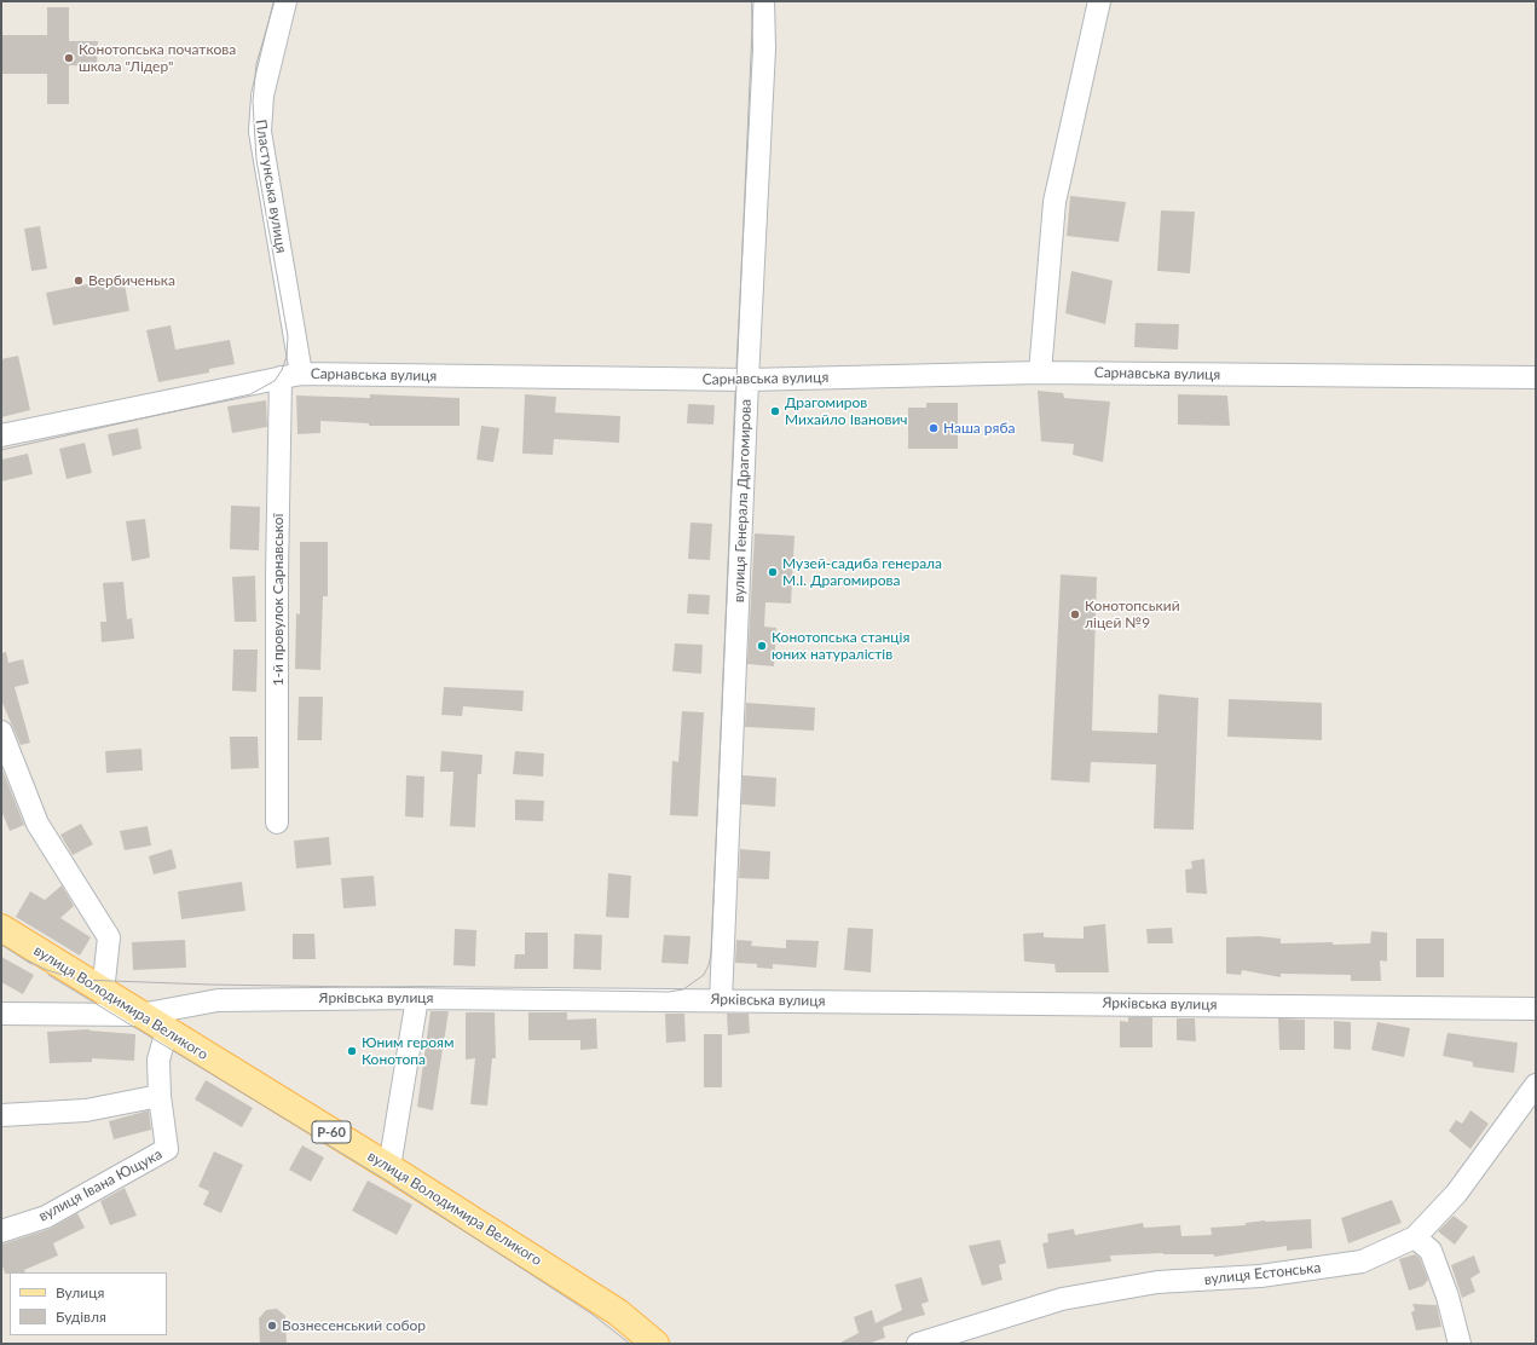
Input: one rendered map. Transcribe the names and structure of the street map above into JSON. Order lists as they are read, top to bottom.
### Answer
{
  "streets": {
    "main road": ["вулиця Володимира Великого", "Р-60"],
    "street": [
      "Пластунська вулиця",
      "Сарнавська вулиця",
      "вулиця Генерала Драгомирова",
      "1-й провулок Сарнавської",
      "Ярківська вулиця",
      "вулиця Івана Ющука",
      "вулиця Естонська"
    ]
  },
  "crossings": [
    ["Пластунська вулиця", "Сарнавська вулиця"],
    ["Сарнавська вулиця", "вулиця Генерала Драгомирова"],
    ["Сарнавська вулиця", "1-й провулок Сарнавської"],
    ["вулиця Генерала Драгомирова", "Ярківська вулиця"],
    ["Ярківська вулиця", "вулиця Володимира Великого"],
    ["вулиця Володимира Великого", "вулиця Івана Ющука"]
  ],
  "places": [
    "Конотопська початкова школа \"Лідер\"",
    "Вербиченька",
    "Драгомиров Михайло Іванович",
    "Наша ряба",
    "Музей-садиба генерала М.І. Драгомирова",
    "Конотопський ліцей №9",
    "Конотопська станція юних натуралістів",
    "Юним героям Конотопа",
    "Вознесенський собор"
  ],
  "legend": ["Вулиця", "Будівля"]
}
